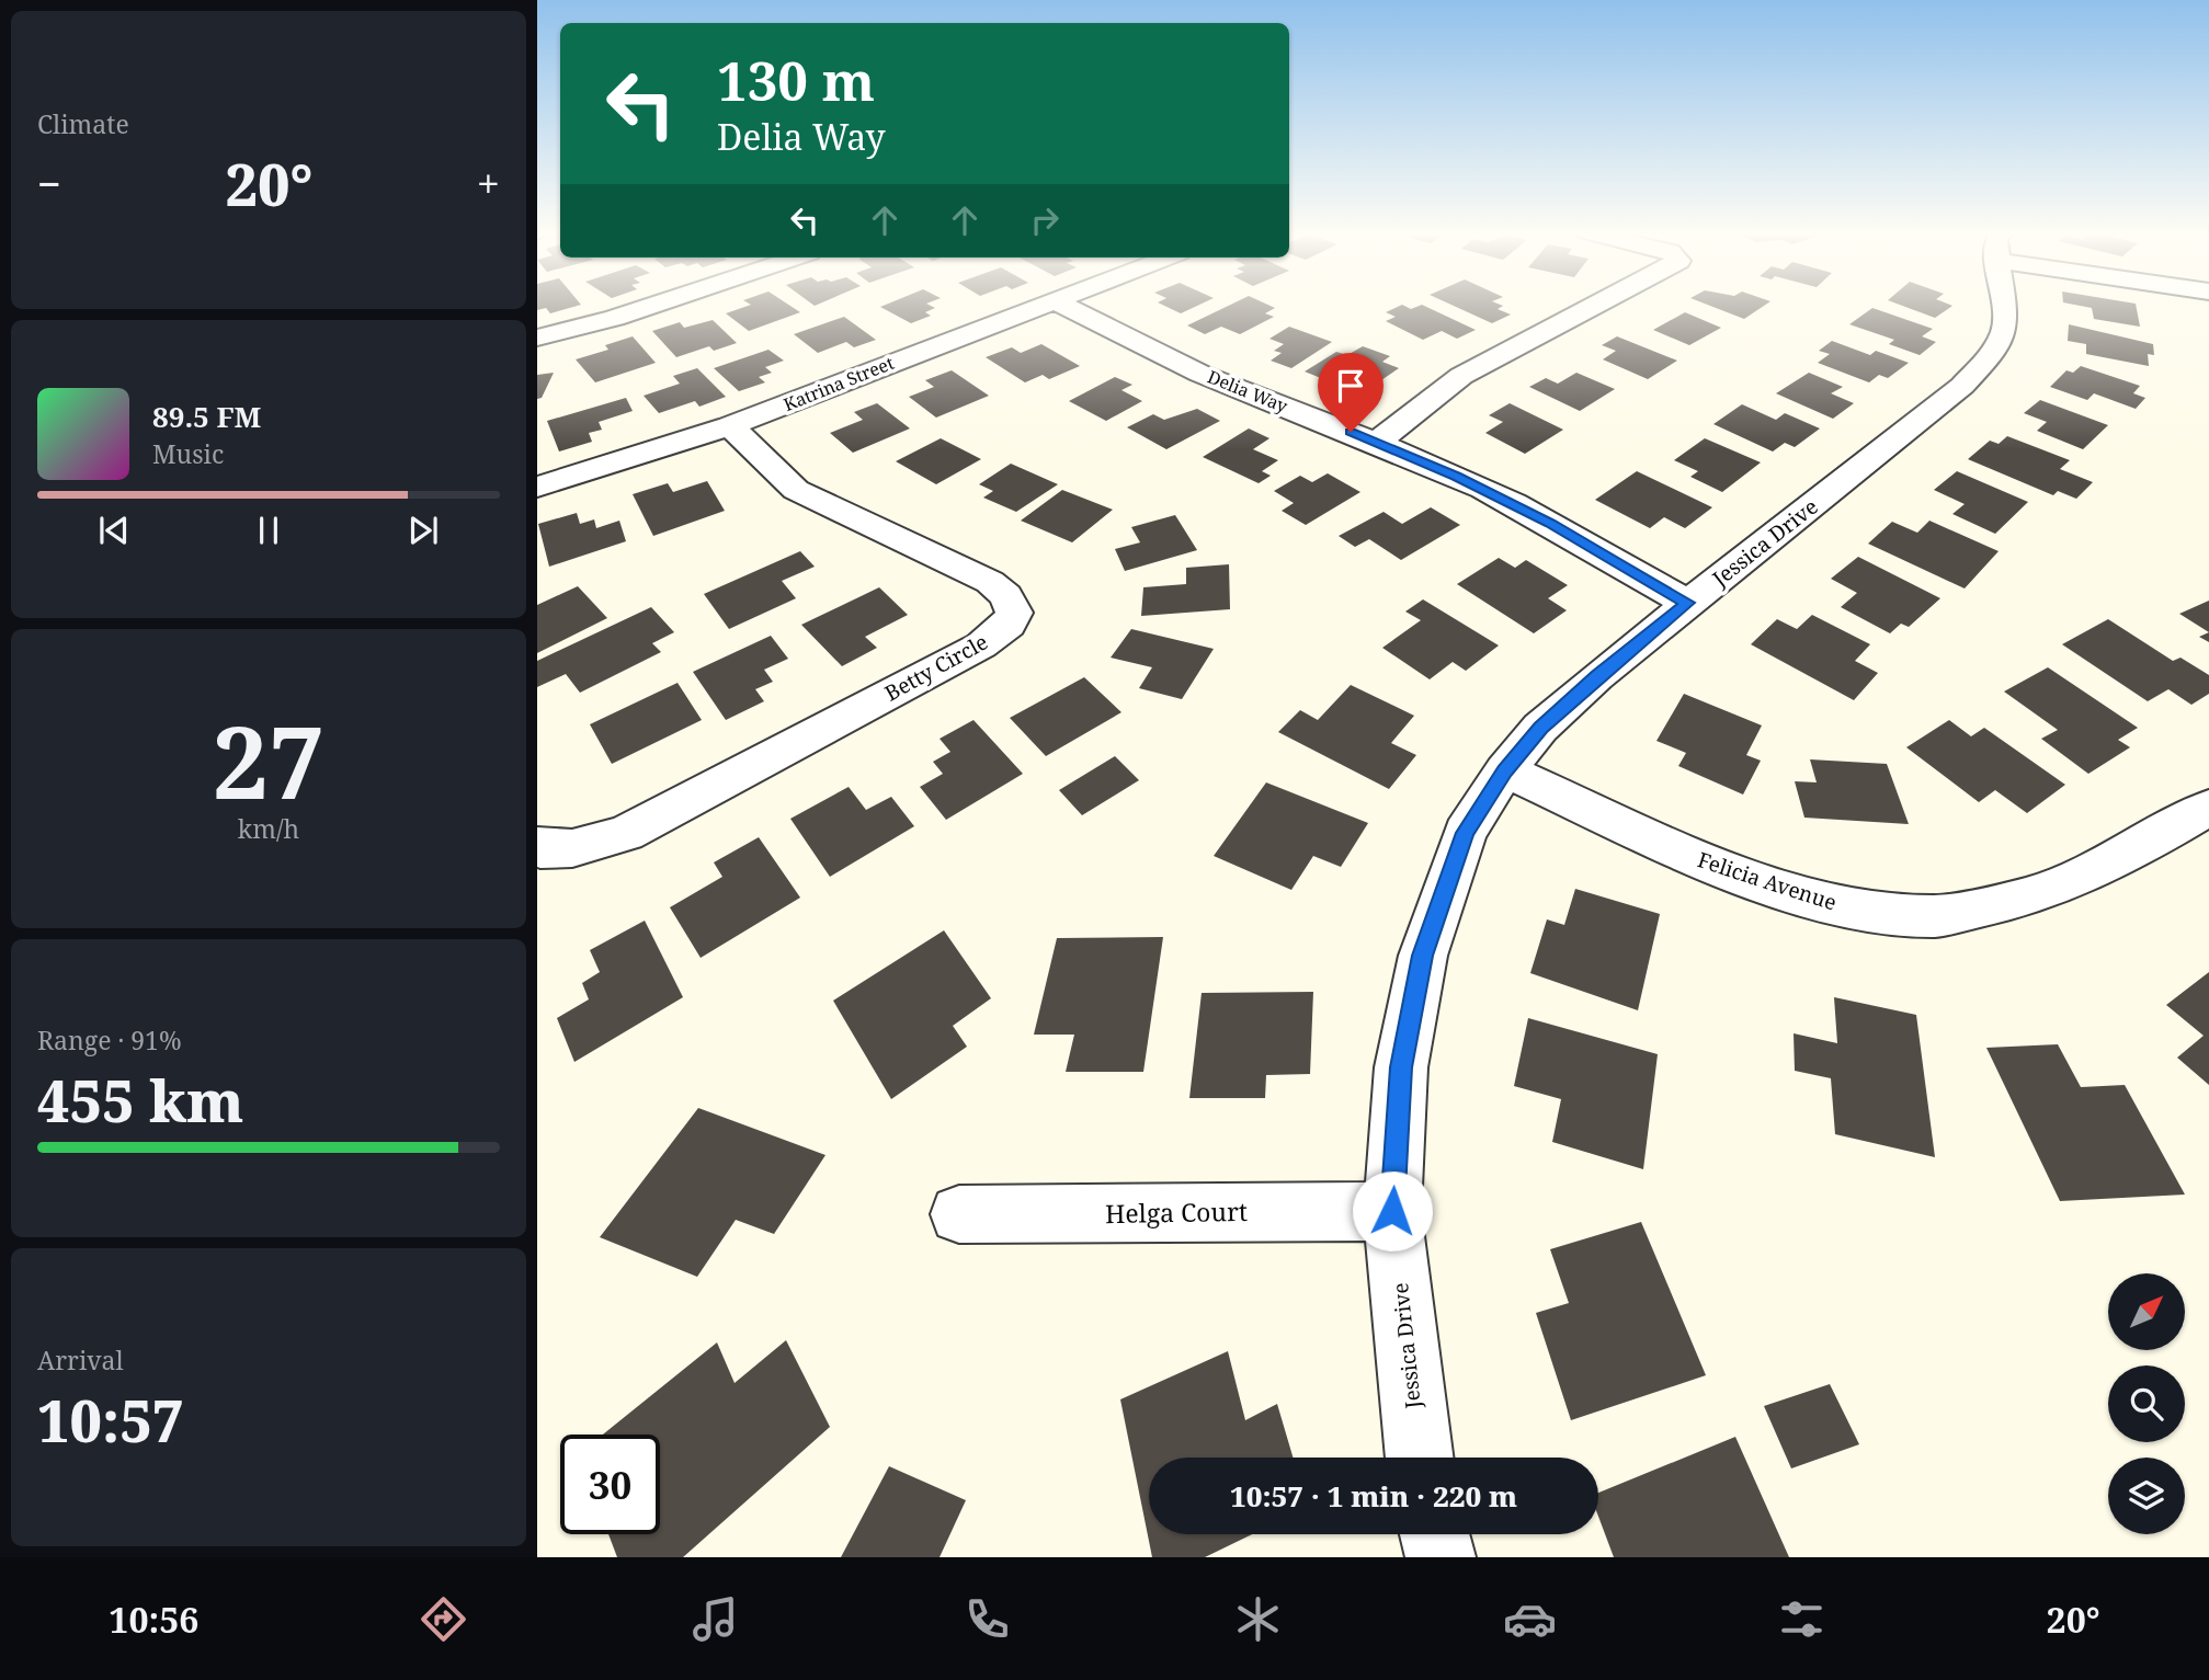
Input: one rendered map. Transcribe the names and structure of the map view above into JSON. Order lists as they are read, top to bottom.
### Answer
{
  "streets": {
    "street": [
      "Katrina Street",
      "Delia Way",
      "Jessica Drive",
      "Betty Circle",
      "Felicia Avenue",
      "Helga Court"
    ]
  },
  "crossings": [
    ["Katrina Street", "Betty Circle"],
    ["Delia Way", "Jessica Drive"],
    ["Jessica Drive", "Felicia Avenue"],
    ["Jessica Drive", "Helga Court"]
  ],
  "north": "top right",
  "page": {
    "tile": [
      "Climate",
      ["27", "km/h"],
      ["Range · 91%", "455 km"],
      ["Arrival", "10:57"]
    ],
    "turn": ["130 m", "Delia Way"],
    "heat": ["−", "20°", "+"],
    "song": ["89.5 FM", "Music"],
    "limit": "30",
    "trip": "10:57 · 1 min · 220 m",
    "tabs": ["10:56", "20°"]
  }
}
